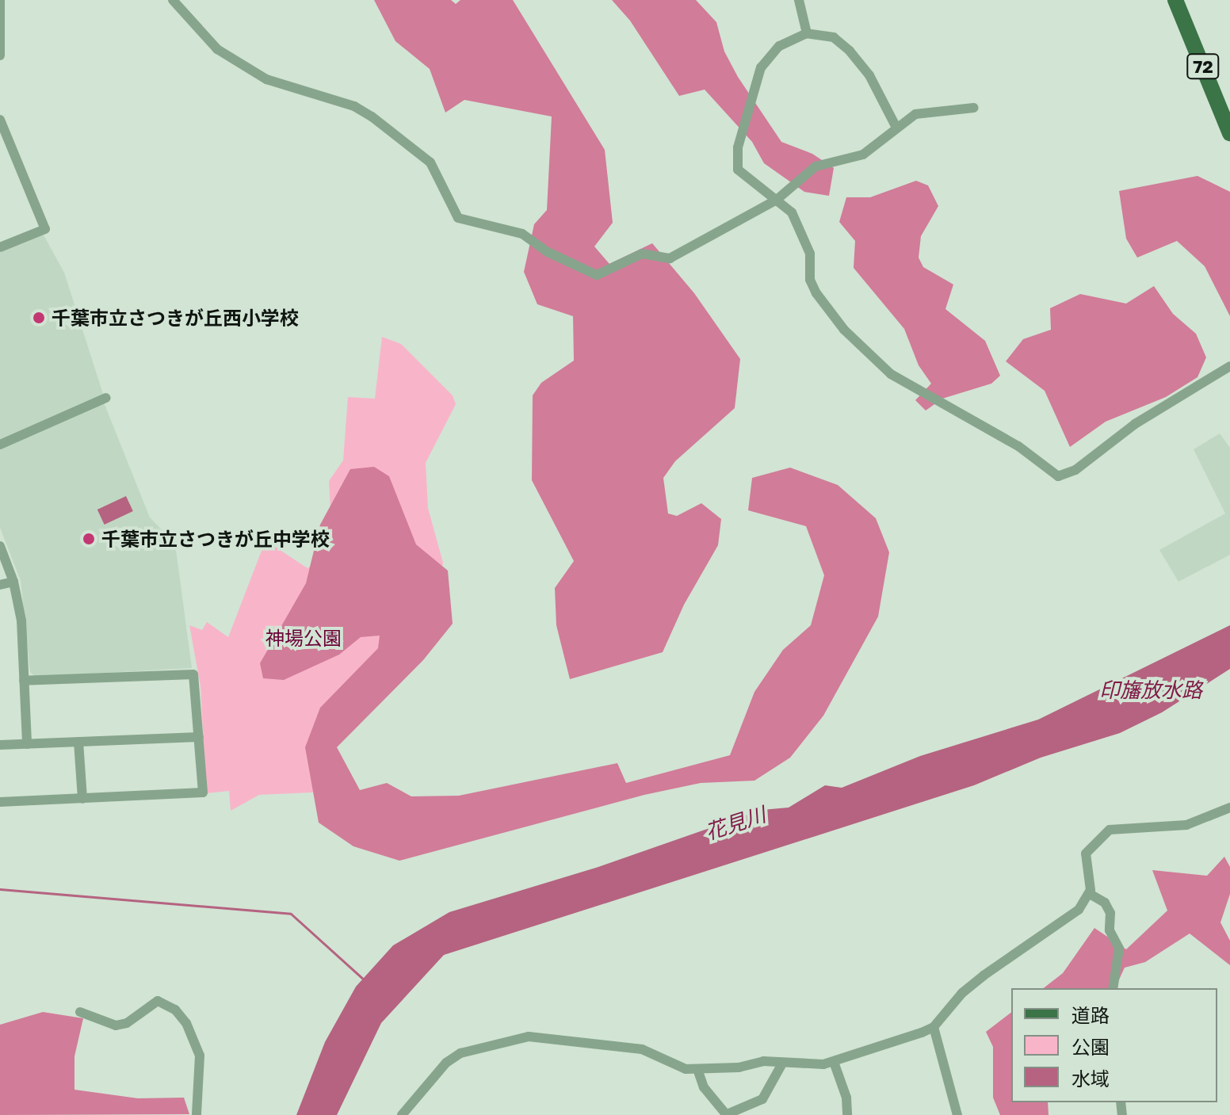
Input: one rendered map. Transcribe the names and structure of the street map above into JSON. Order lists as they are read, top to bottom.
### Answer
{
  "streets": {
    "main road": ["72"]
  },
  "water": ["印旛放水路", "花見川"],
  "parks": ["神場公園"],
  "places": ["千葉市立さつきが丘西小学校", "千葉市立さつきが丘中学校"],
  "legend": ["道路", "公園", "水域"]
}
